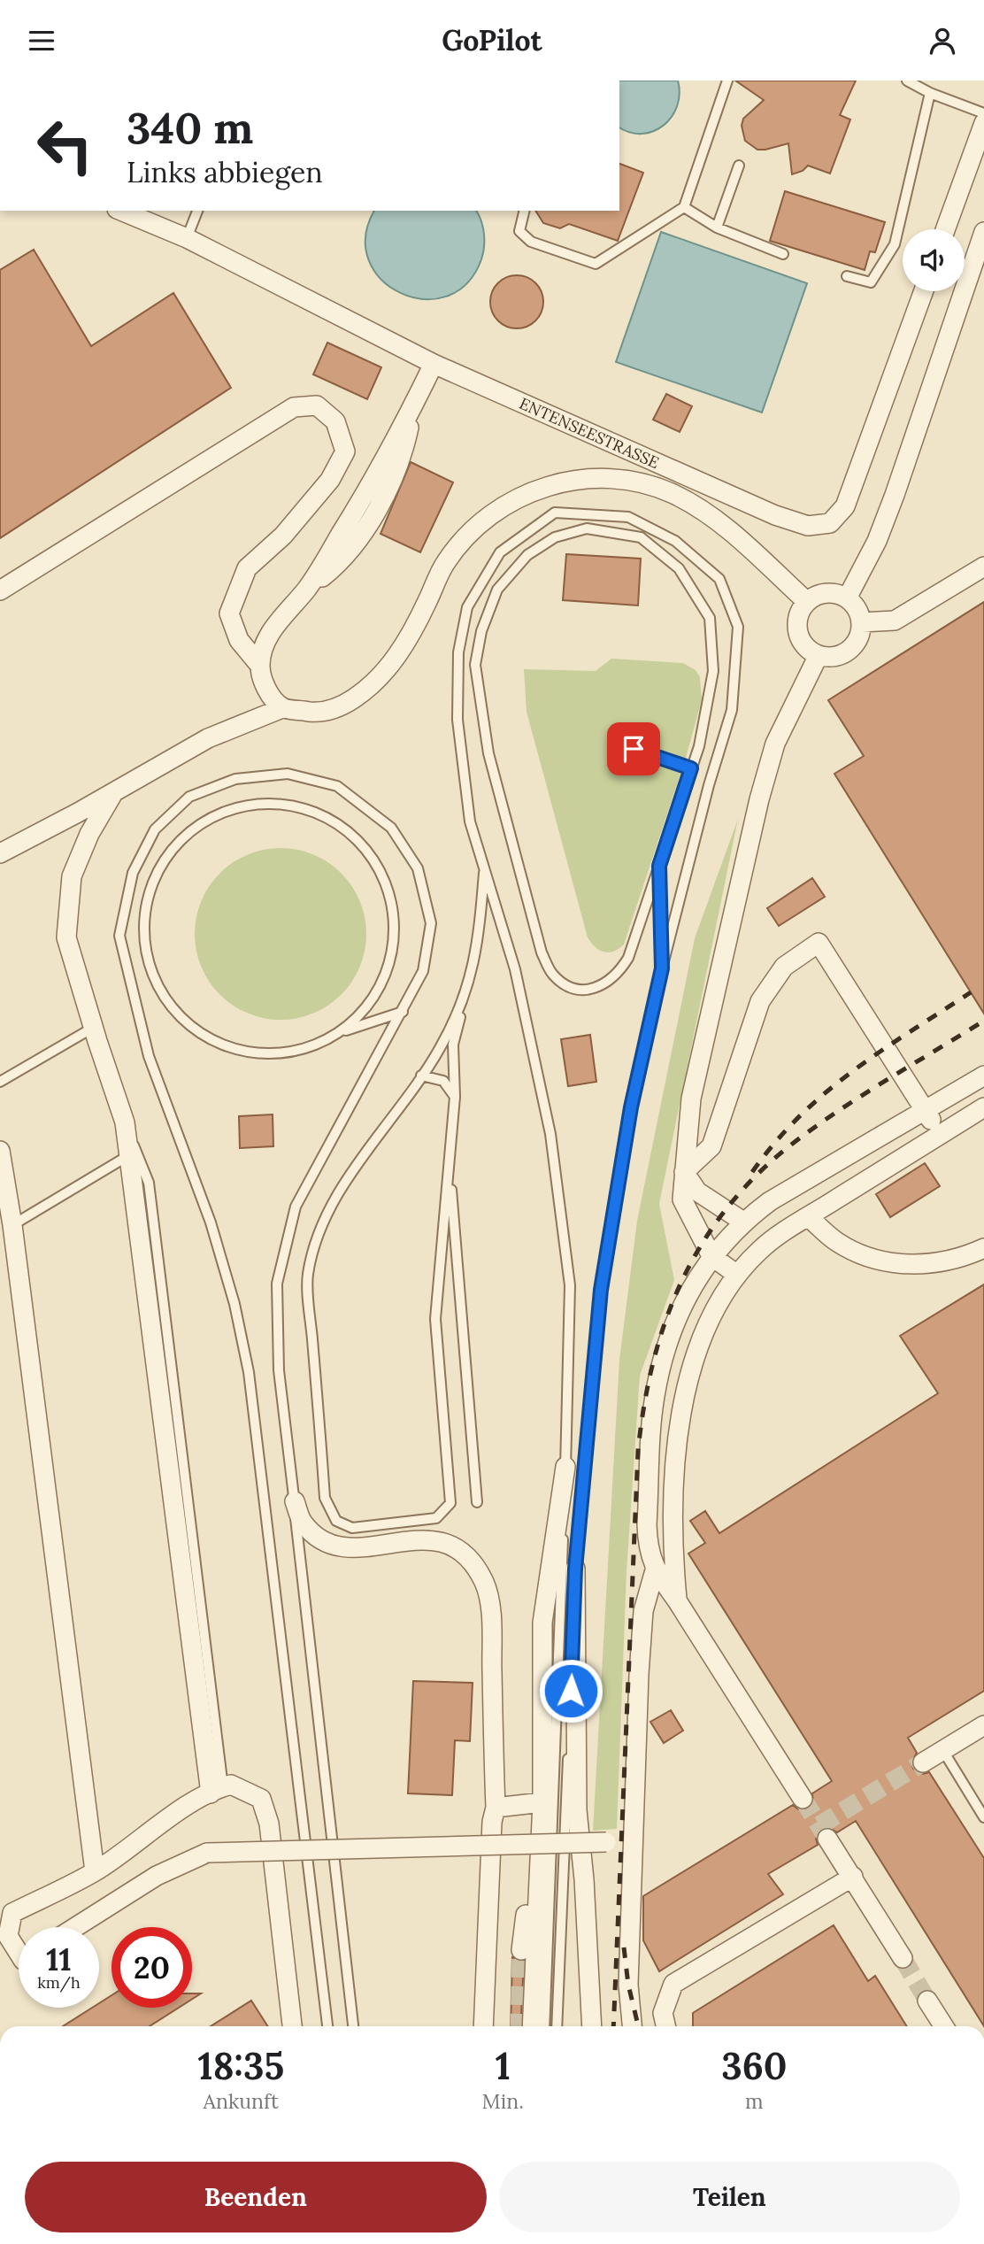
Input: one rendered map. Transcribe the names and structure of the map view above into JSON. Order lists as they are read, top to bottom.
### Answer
{
  "streets": {
    "street": ["ENTENSEESTRASSE"]
  },
  "page": {
    "header": "GoPilot",
    "turn": ["340 m", "Links abbiegen"],
    "speed": "11 km/h",
    "limit": "20",
    "eta": [
      "18:35",
      "Ankunft",
      "1",
      "Min.",
      "360",
      "m"
    ],
    "buttons": ["Beenden", "Teilen"]
  }
}
